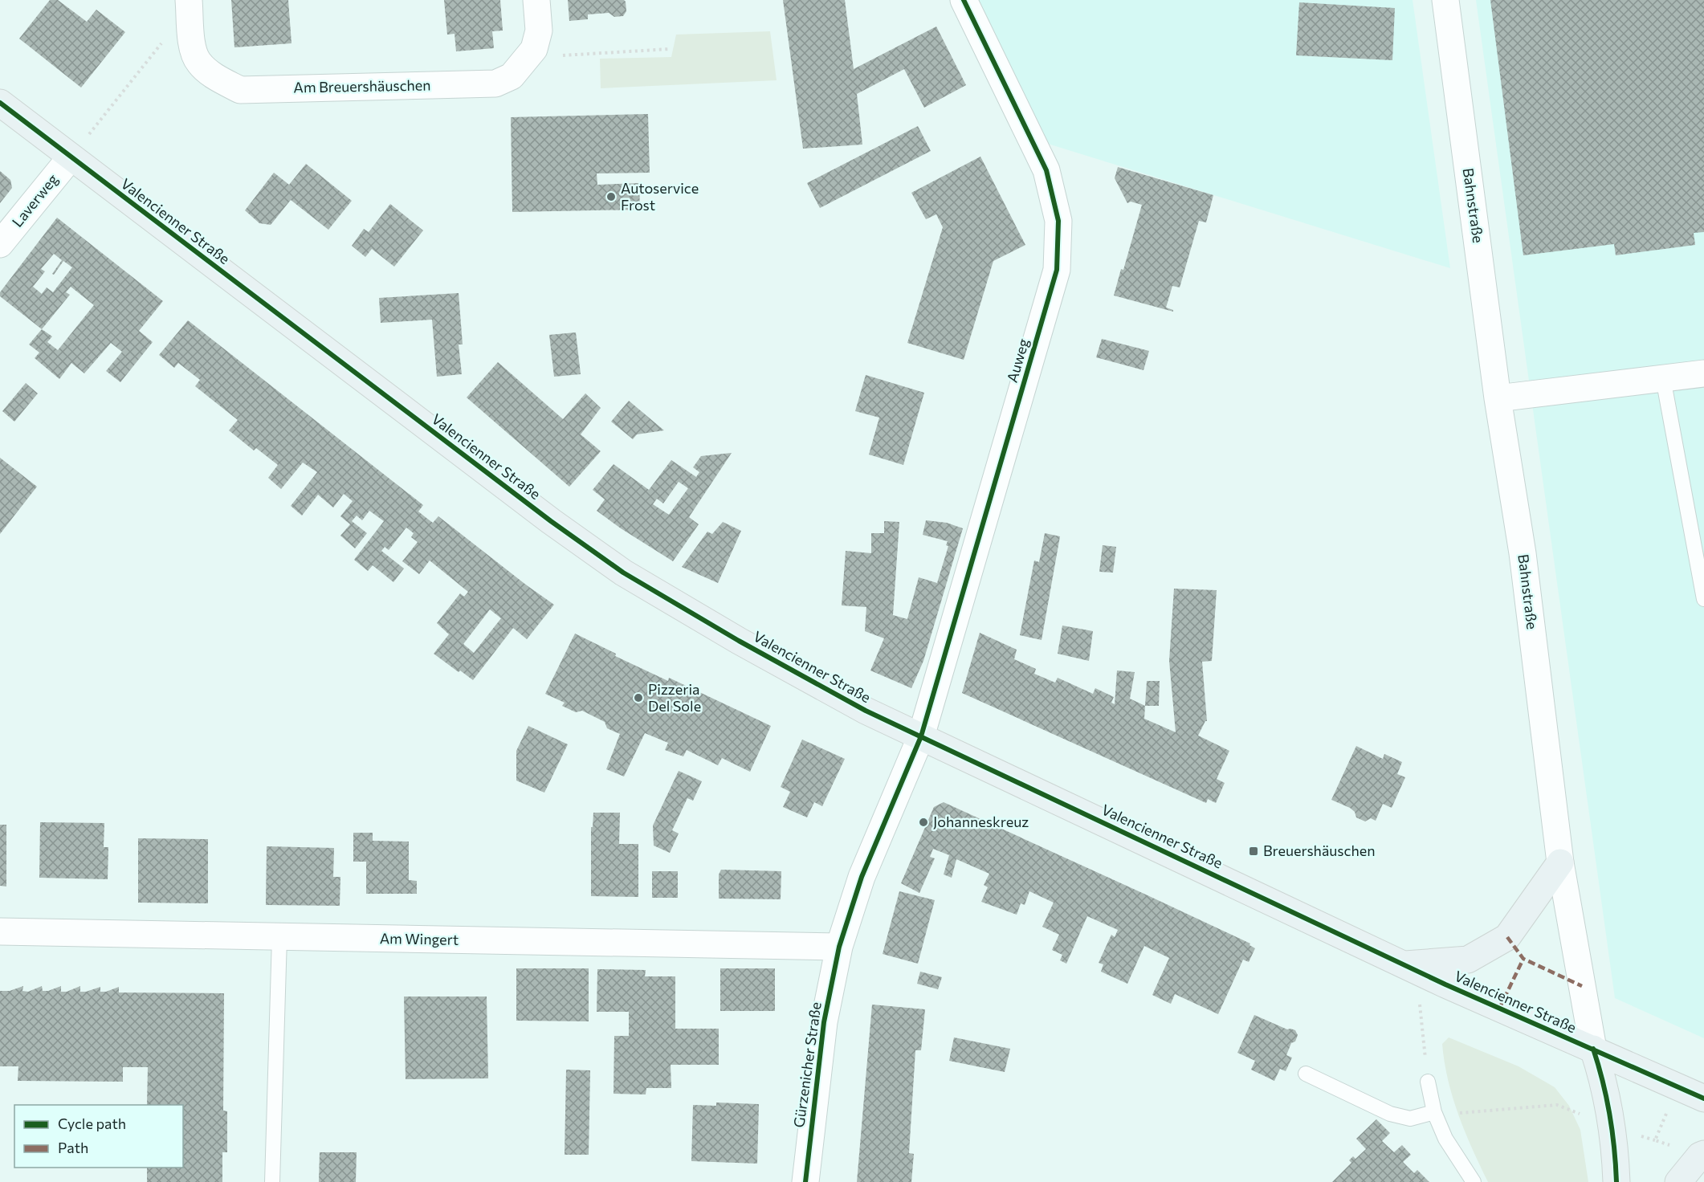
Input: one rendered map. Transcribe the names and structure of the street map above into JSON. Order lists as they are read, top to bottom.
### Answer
{
  "streets": {
    "main road": ["Bahnstraße", "Valencienner Straße"],
    "street": [
      "Am Breuershäuschen",
      "Laverweg",
      "Auweg",
      "Am Wingert",
      "Gürzenicher Straße"
    ]
  },
  "crossings": [
    ["Laverweg", "Valencienner Straße"],
    ["Bahnstraße", "Valencienner Straße"],
    ["Valencienner Straße", "Auweg"],
    ["Valencienner Straße", "Gürzenicher Straße"],
    ["Auweg", "Gürzenicher Straße"],
    ["Am Wingert", "Gürzenicher Straße"]
  ],
  "places": {
    "other": ["Autoservice Frost", "Pizzeria Del Sole", "Johanneskreuz"],
    "transit": ["Breuershäuschen"]
  },
  "legend": ["Cycle path", "Path"]
}
